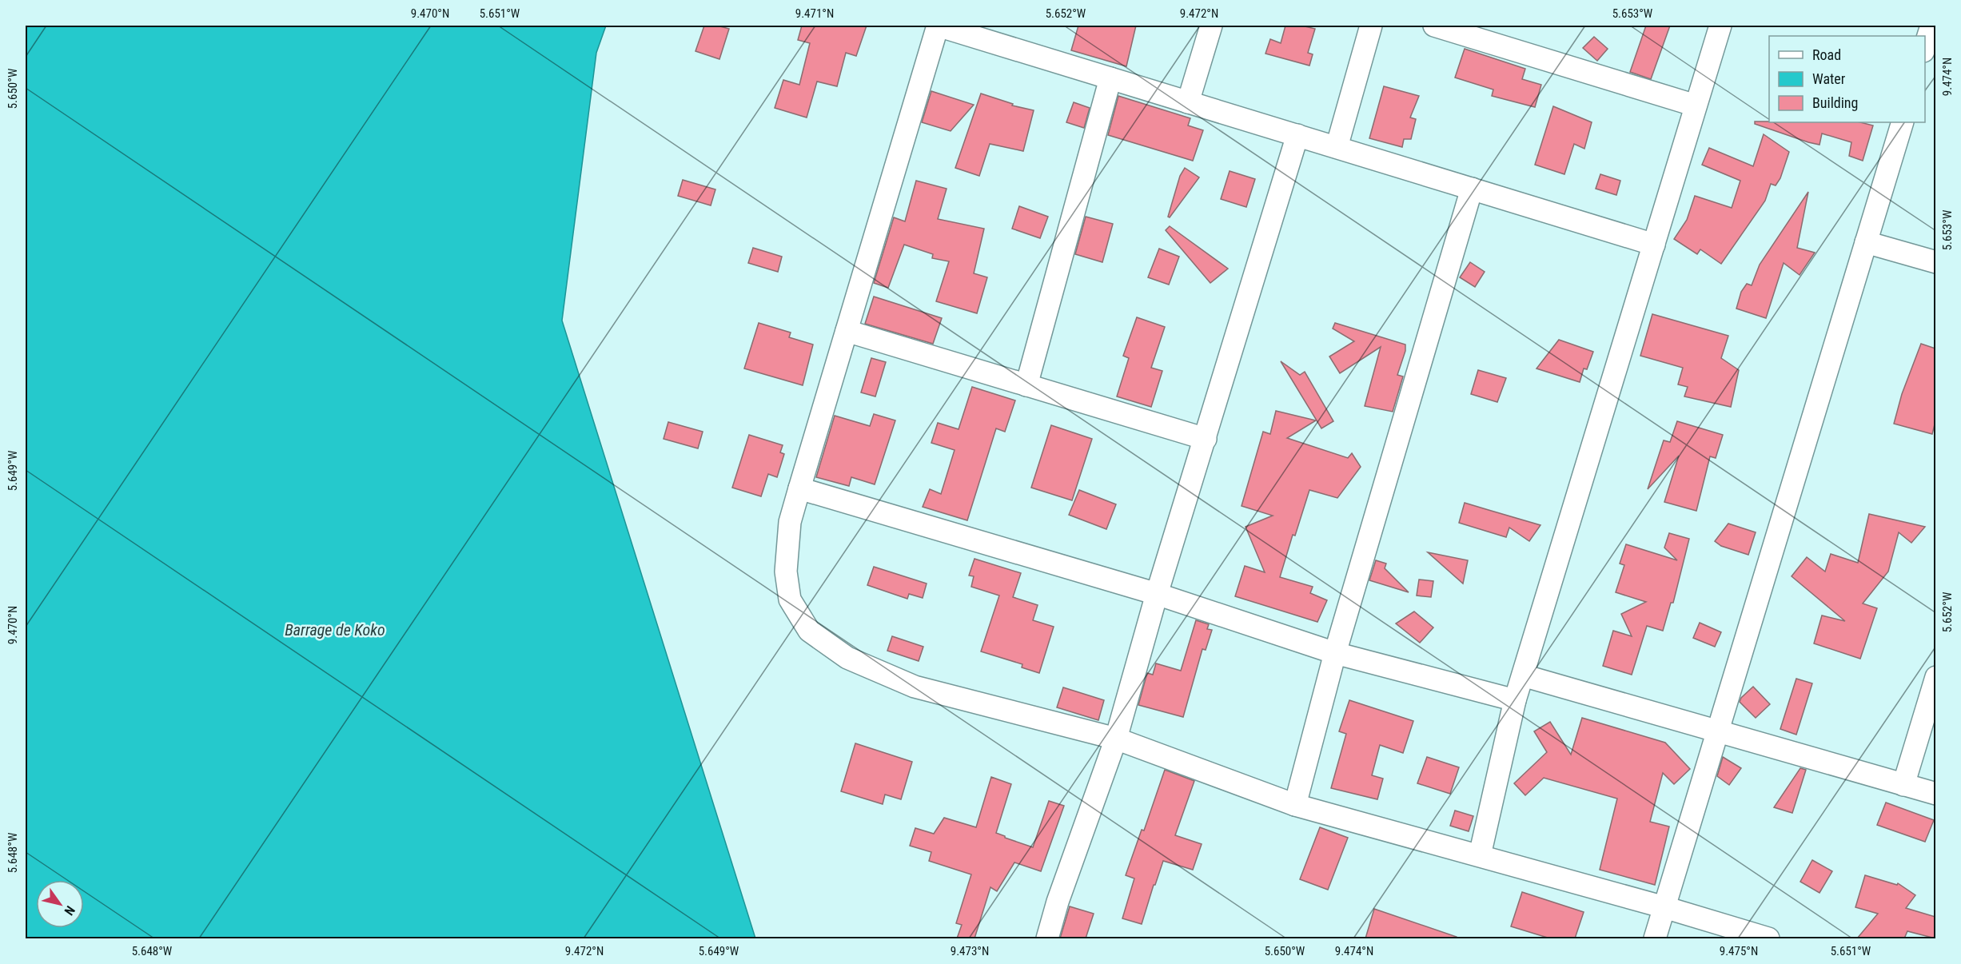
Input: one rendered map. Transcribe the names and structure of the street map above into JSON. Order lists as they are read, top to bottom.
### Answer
{
  "water": ["Barrage de Koko"],
  "legend": ["Road", "Water", "Building"],
  "north": "bottom right",
  "coordinates": [
    "9.470°N",
    "5.651°W",
    "9.471°N",
    "5.652°W",
    "9.472°N",
    "5.653°W",
    "9.474°N",
    "5.650°W",
    "5.649°W",
    "5.648°W",
    "9.473°N",
    "9.475°N"
  ]
}
